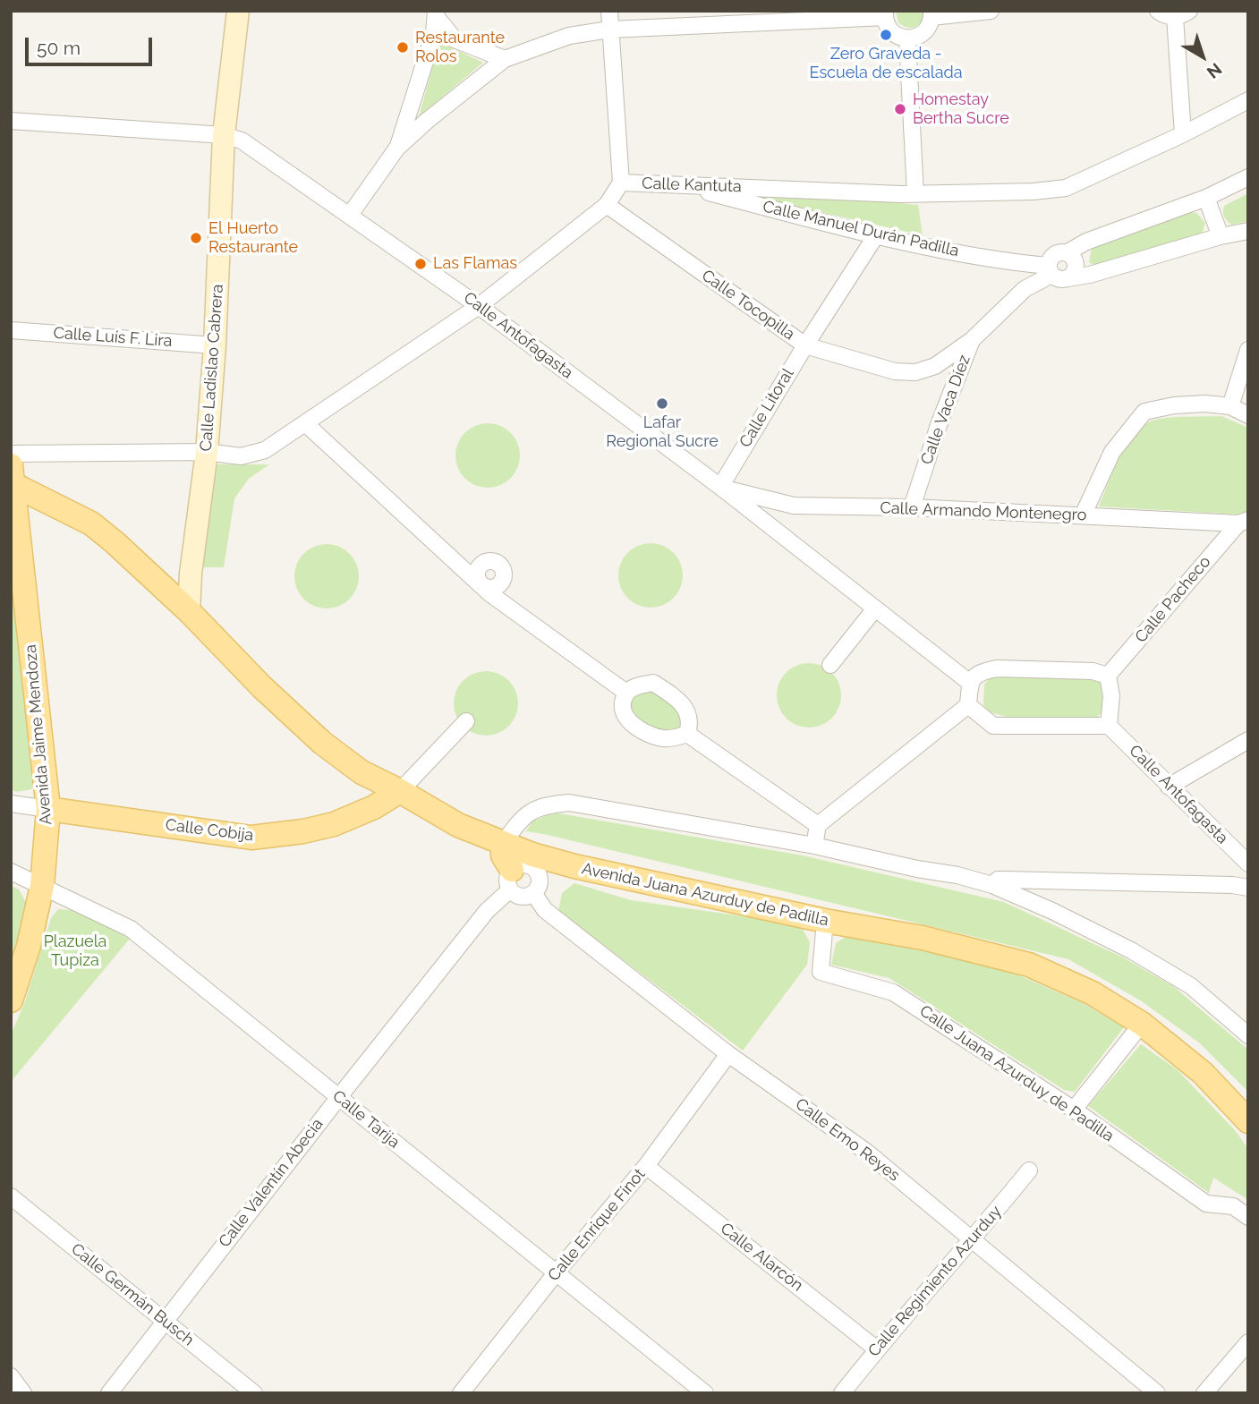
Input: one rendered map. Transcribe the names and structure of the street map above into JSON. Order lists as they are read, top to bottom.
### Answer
{
  "streets": {
    "main road": [
      "Calle Ladislao Cabrera",
      "Avenida Jaime Mendoza",
      "Calle Cobija",
      "Avenida Juana Azurduy de Padilla"
    ],
    "street": [
      "Calle Kantuta",
      "Calle Manuel Durán Padilla",
      "Calle Tocopilla",
      "Calle Antofagasta",
      "Calle Luís F. Lira",
      "Calle Litoral",
      "Calle Vaca Díez",
      "Calle Armando Montenegro",
      "Calle Pacheco",
      "Calle Juana Azurduy de Padilla",
      "Calle Tarija",
      "Calle Emo Reyes",
      "Calle Valentín Abecia",
      "Calle Enrique Finot",
      "Calle Alarcón",
      "Calle Regimiento Azurduy",
      "Calle Germán Busch"
    ]
  },
  "crossings": [
    ["Calle Kantuta", "Calle Manuel Durán Padilla"],
    ["Calle Kantuta", "Calle Tocopilla"],
    ["Calle Kantuta", "Calle Antofagasta"],
    ["Calle Kantuta", "Calle Ladislao Cabrera"],
    ["Calle Manuel Durán Padilla", "Calle Litoral"],
    ["Calle Manuel Durán Padilla", "Calle Vaca Díez"],
    ["Calle Tocopilla", "Calle Litoral"],
    ["Calle Tocopilla", "Calle Vaca Díez"],
    ["Calle Antofagasta", "Calle Ladislao Cabrera"],
    ["Calle Antofagasta", "Calle Litoral"],
    ["Calle Antofagasta", "Calle Armando Montenegro"],
    ["Calle Luís F. Lira", "Calle Ladislao Cabrera"],
    ["Calle Ladislao Cabrera", "Avenida Juana Azurduy de Padilla"],
    ["Calle Litoral", "Calle Armando Montenegro"],
    ["Calle Vaca Díez", "Calle Armando Montenegro"],
    ["Calle Armando Montenegro", "Calle Pacheco"],
    ["Avenida Jaime Mendoza", "Calle Cobija"],
    ["Avenida Jaime Mendoza", "Avenida Juana Azurduy de Padilla"],
    ["Avenida Jaime Mendoza", "Calle Tarija"],
    ["Calle Cobija", "Avenida Juana Azurduy de Padilla"],
    ["Avenida Juana Azurduy de Padilla", "Calle Juana Azurduy de Padilla"],
    ["Calle Tarija", "Calle Valentín Abecia"],
    ["Calle Tarija", "Calle Enrique Finot"],
    ["Calle Emo Reyes", "Calle Valentín Abecia"],
    ["Calle Emo Reyes", "Calle Enrique Finot"],
    ["Calle Emo Reyes", "Calle Regimiento Azurduy"],
    ["Calle Valentín Abecia", "Calle Germán Busch"],
    ["Calle Enrique Finot", "Calle Alarcón"],
    ["Calle Alarcón", "Calle Regimiento Azurduy"]
  ],
  "parks": ["Plazuela Tupiza"],
  "places": [
    "Zero Graveda - Escuela de escalada",
    "Restaurante Rolos",
    "Homestay Bertha Sucre",
    "El Huerto Restaurante",
    "Las Flamas",
    "Lafar Regional Sucre"
  ],
  "scale_bar": "50 m",
  "north": "bottom right"
}
